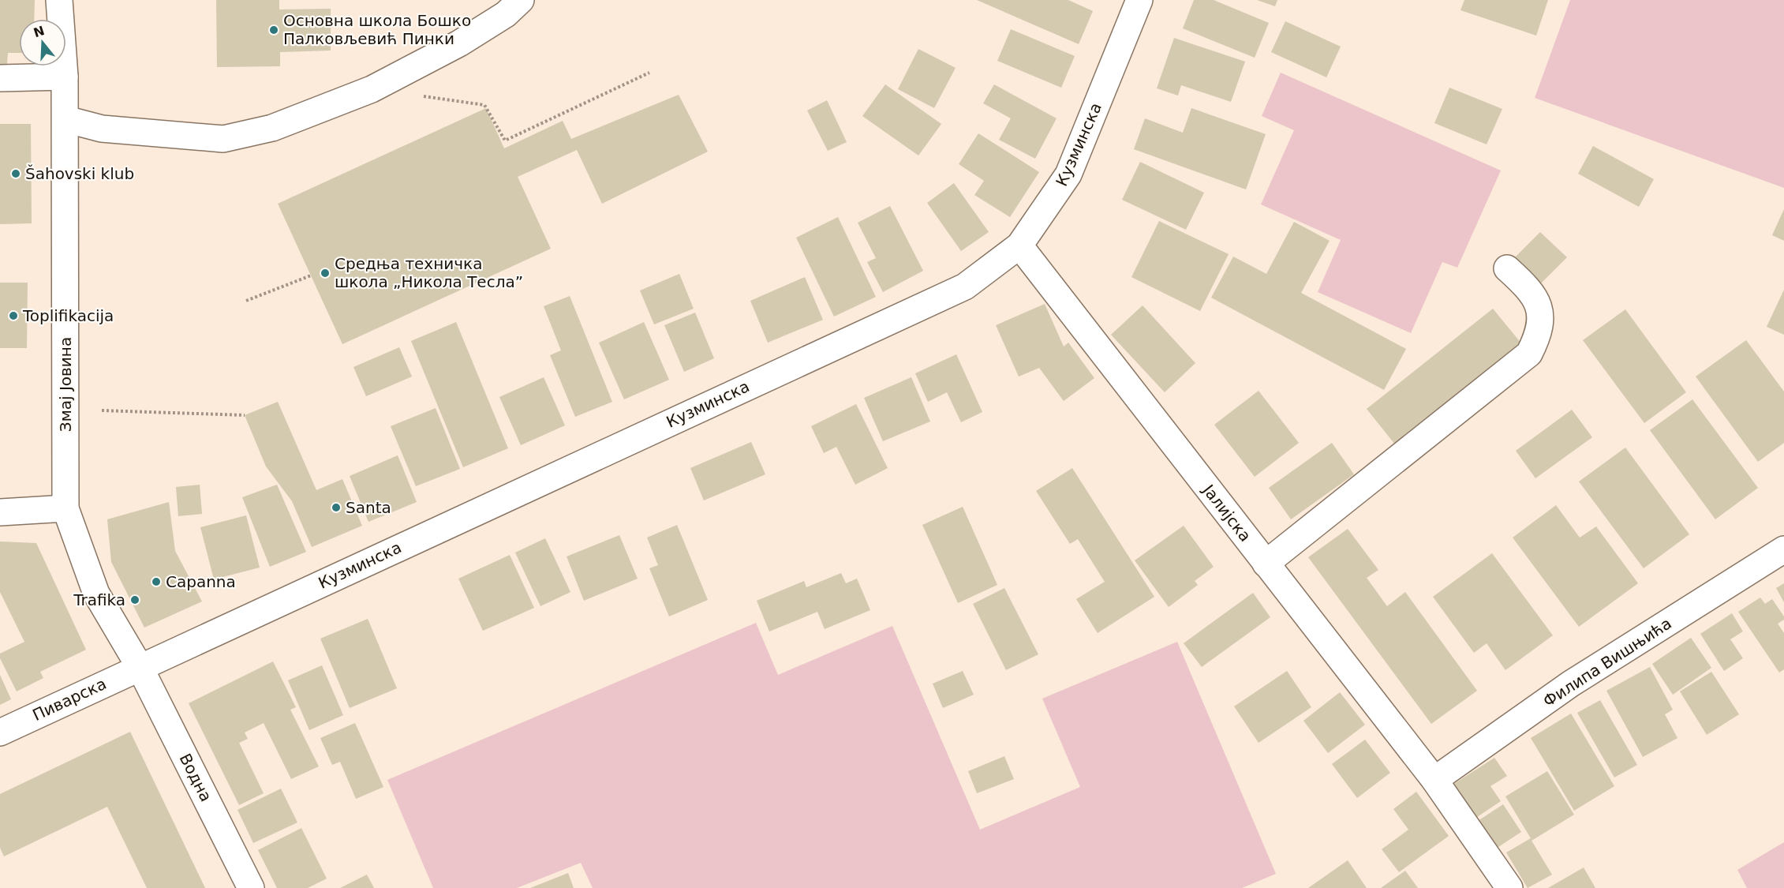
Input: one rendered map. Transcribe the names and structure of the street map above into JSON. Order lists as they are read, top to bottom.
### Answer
{
  "streets": {
    "street": [
      "Кузминска",
      "Змај Јовина",
      "Јалијска",
      "Филипа Вишњића",
      "Пиварска",
      "Водна"
    ]
  },
  "crossings": [
    ["Кузминска", "Змај Јовина"],
    ["Кузминска", "Јалијска"],
    ["Кузминска", "Пиварска"],
    ["Кузминска", "Водна"],
    ["Змај Јовина", "Пиварска"],
    ["Змај Јовина", "Водна"],
    ["Јалијска", "Филипа Вишњића"],
    ["Пиварска", "Водна"]
  ],
  "places": [
    "Основна школа Бошко Палковљевић Пинки",
    "Šahovski klub",
    "Средња техничка школа „Никола Тесла”",
    "Toplifikacija",
    "Santa",
    "Capanna",
    "Trafika"
  ],
  "north": "top"
}
